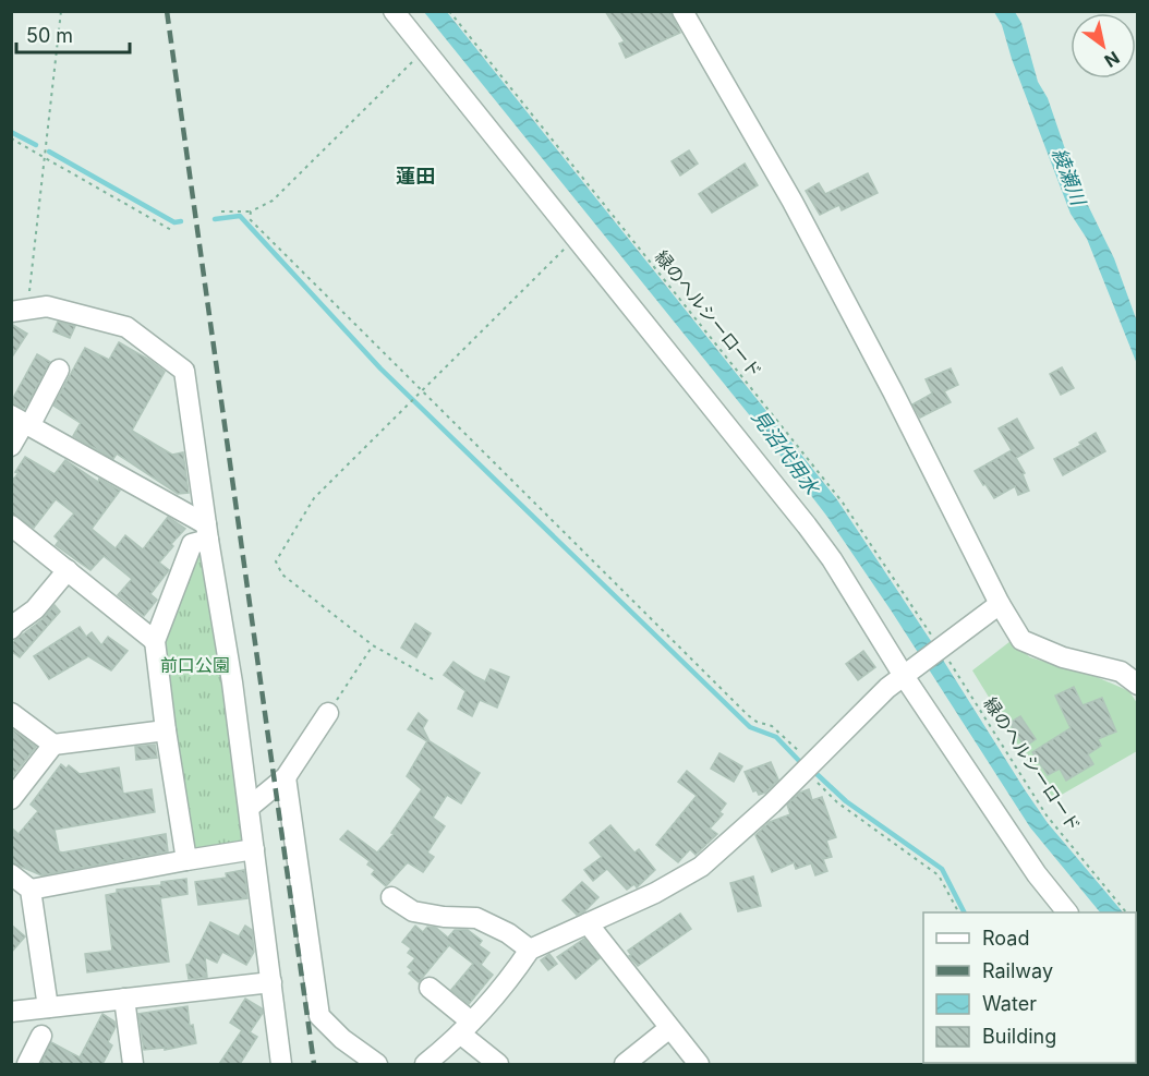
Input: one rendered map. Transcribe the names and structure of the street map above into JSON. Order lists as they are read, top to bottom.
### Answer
{
  "streets": {
    "path": ["緑のヘルシーロード"]
  },
  "districts": ["蓮田"],
  "water": ["綾瀬川", "見沼代用水"],
  "parks": ["前口公園"],
  "legend": [
    "Road",
    "Railway",
    "Water",
    "Building"
  ],
  "scale_bar": "50 m",
  "north": "bottom right"
}
